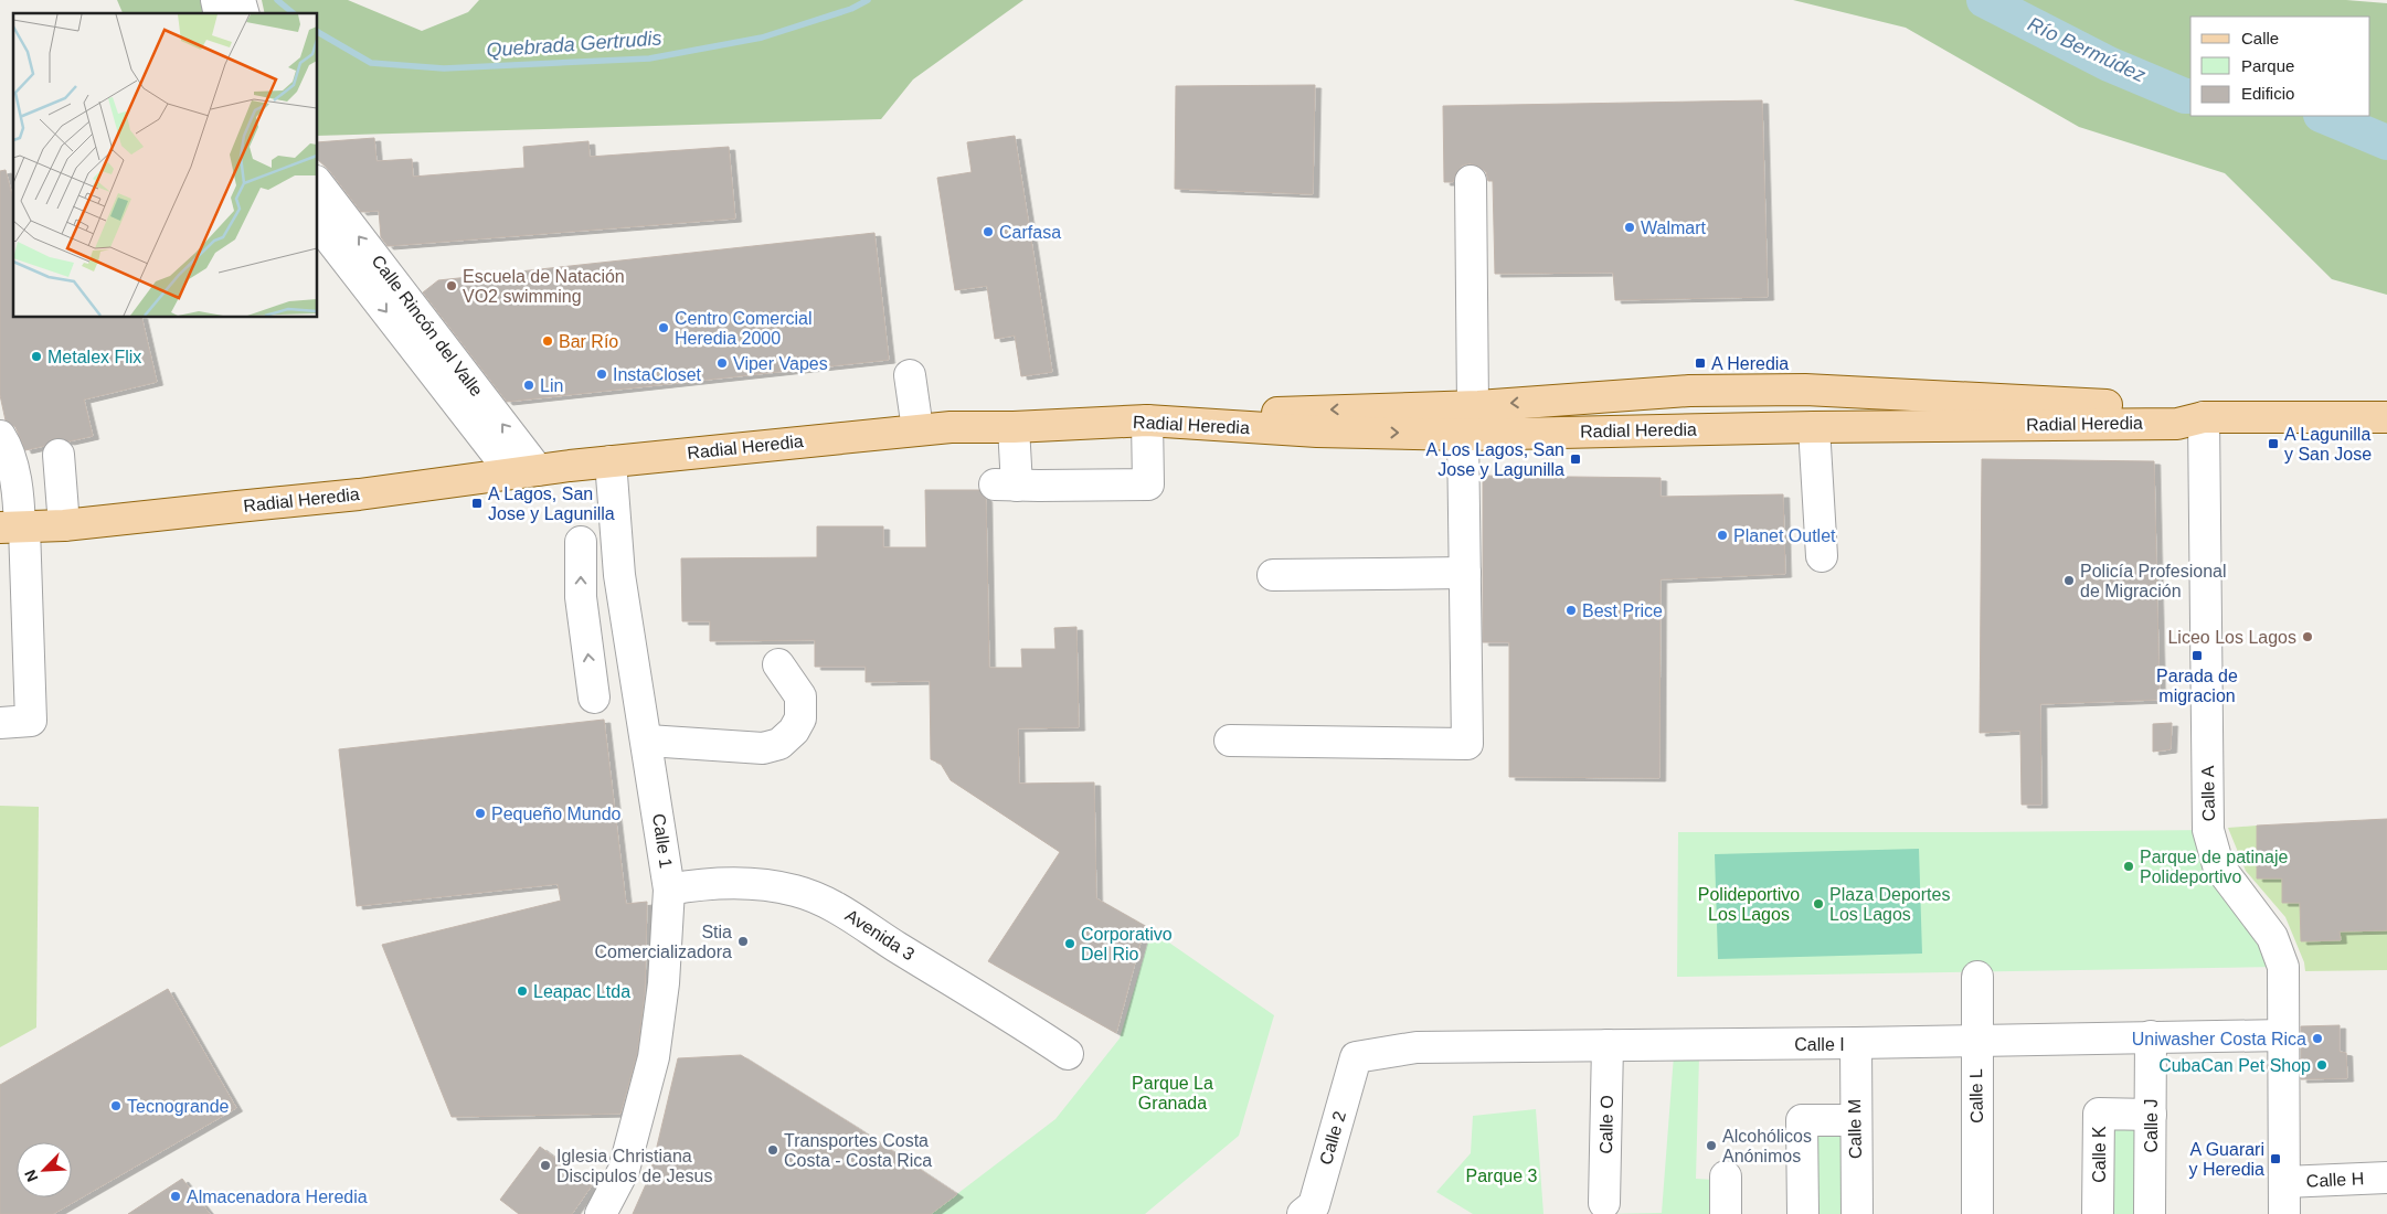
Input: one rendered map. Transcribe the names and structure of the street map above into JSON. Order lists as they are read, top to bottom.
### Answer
{
  "streets": {
    "main road": ["Radial Heredia"],
    "street": [
      "Calle Rincón del Valle",
      "Calle A",
      "Calle 1",
      "Avenida 3",
      "Calle I",
      "Calle L",
      "Calle O",
      "Calle J",
      "Calle M",
      "Calle 2",
      "Calle K",
      "Calle H"
    ]
  },
  "crossings": [
    ["Calle Rincón del Valle", "Radial Heredia"],
    ["Radial Heredia", "Calle A"],
    ["Radial Heredia", "Calle 1"],
    ["Calle A", "Calle I"],
    ["Calle A", "Calle H"],
    ["Calle 1", "Avenida 3"],
    ["Calle I", "Calle L"],
    ["Calle I", "Calle O"],
    ["Calle I", "Calle J"],
    ["Calle I", "Calle M"],
    ["Calle I", "Calle 2"],
    ["Calle J", "Calle K"]
  ],
  "water": ["Quebrada Gertrudis", "Río Bermúdez"],
  "parks": ["Polideportivo Los Lagos", "Parque La Granada", "Parque 3"],
  "places": {
    "other": [
      "Walmart",
      "Carfasa",
      "Escuela de Natación VO2 swimming",
      "Centro Comercial Heredia 2000",
      "Bar Río",
      "Metalex Flix",
      "Viper Vapes",
      "InstaCloset",
      "Lin",
      "Planet Outlet",
      "Policía Profesional de Migración",
      "Best Price",
      "Liceo Los Lagos",
      "Pequeño Mundo",
      "Parque de patinaje Polideportivo",
      "Plaza Deportes Los Lagos",
      "Stia Comercializadora",
      "Corporativo Del Rio",
      "Leapac Ltda",
      "Uniwasher Costa Rica",
      "CubaCan Pet Shop",
      "Tecnogrande",
      "Alcohólicos Anónimos",
      "Transportes Costa Costa - Costa Rica",
      "Iglesia Christiana Discipulos de Jesus",
      "Almacenadora Heredia"
    ],
    "transit": [
      "A Heredia",
      "A Lagunilla y San Jose",
      "A Los Lagos, San Jose y Lagunilla",
      "A Lagos, San Jose y Lagunilla",
      "Parada de migracion",
      "A Guarari y Heredia"
    ]
  },
  "legend": ["Calle", "Parque", "Edificio"],
  "north": "bottom left"
}
